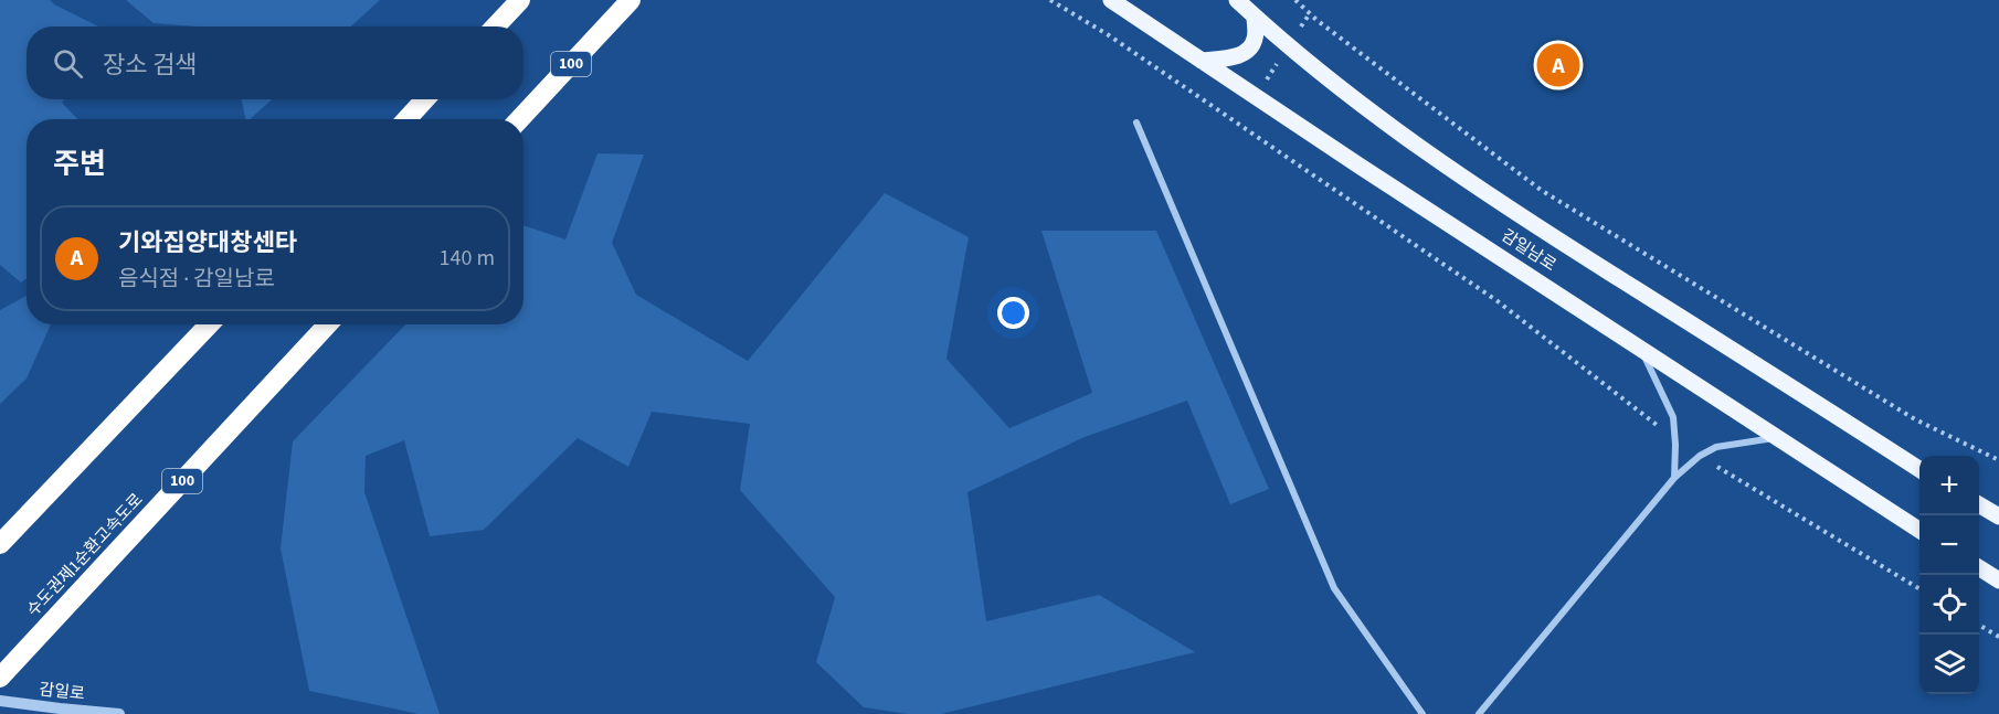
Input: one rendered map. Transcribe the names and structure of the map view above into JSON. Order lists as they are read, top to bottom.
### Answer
{
  "streets": {
    "highway": ["100", "수도권제1순환고속도로"],
    "main road": ["감일남로"],
    "street": ["감일로"]
  },
  "page": {
    "search": "장소 검색",
    "pins": "A",
    "heading": "주변",
    "list": [
      {
        "mark": "A",
        "name": "기와집양대창센타",
        "note": "음식점 · 감일남로",
        "value": "140 m"
      }
    ],
    "map_buttons": ["+", "−"]
  }
}
